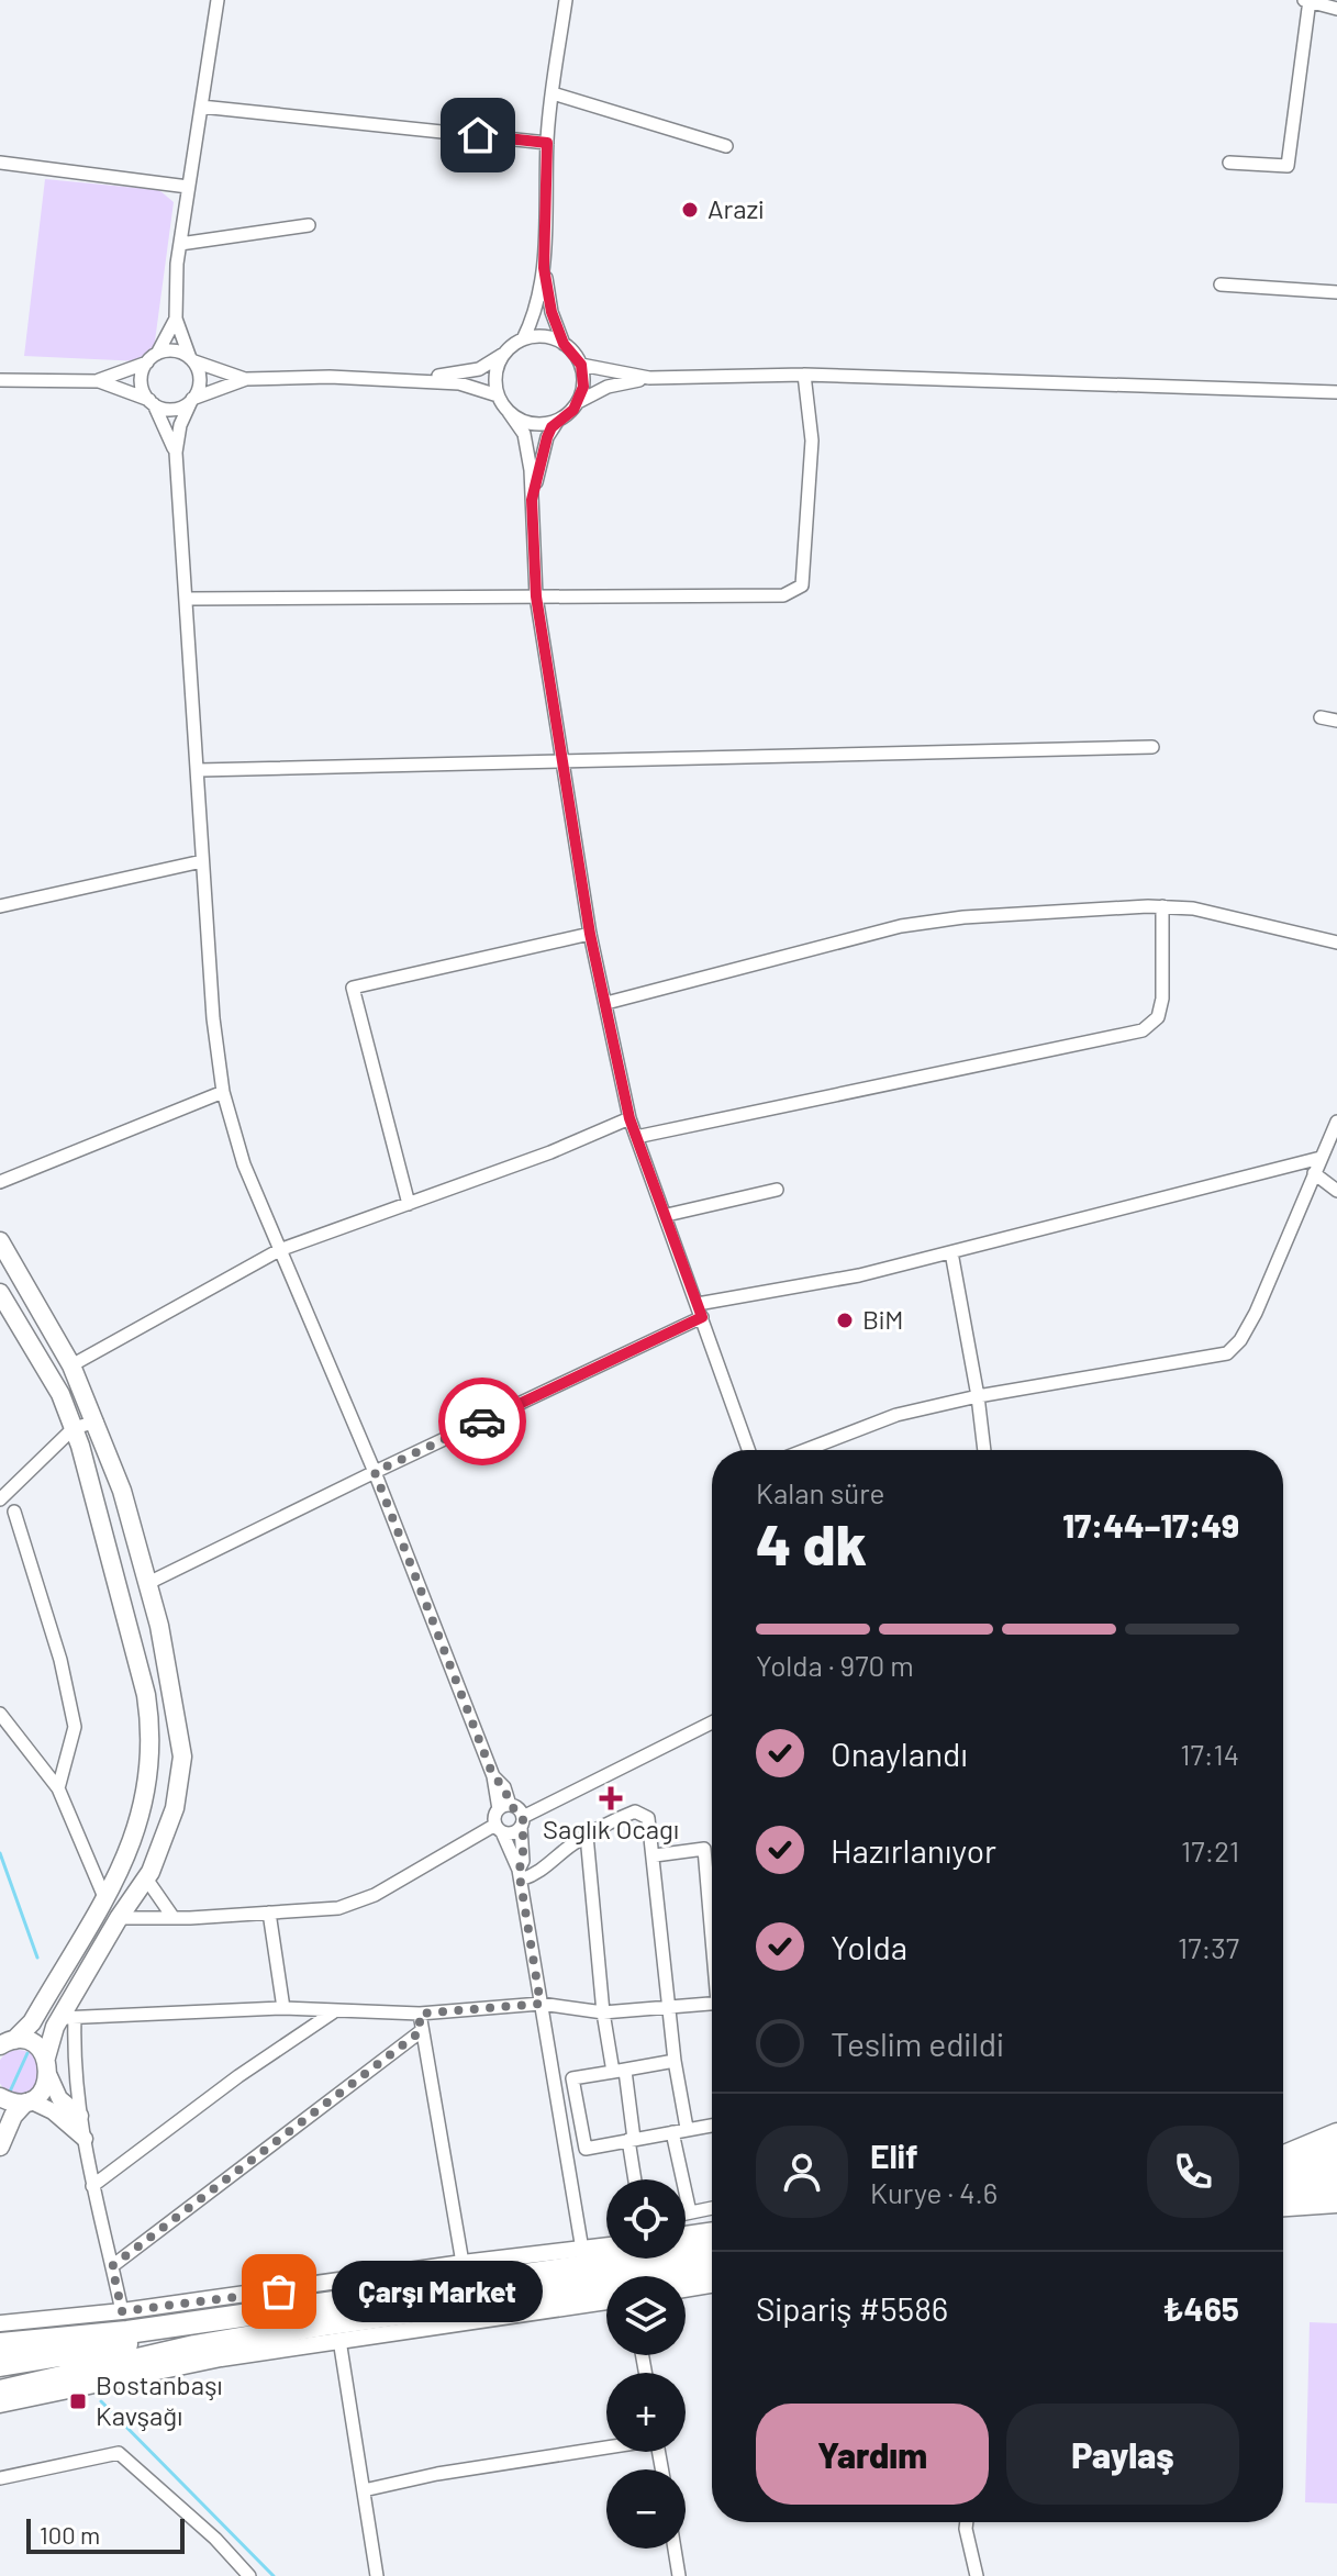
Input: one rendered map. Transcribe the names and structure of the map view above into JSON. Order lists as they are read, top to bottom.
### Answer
{
  "places": {
    "other": ["Arazi", "BiM", "Çarşı Market"],
    "health": ["Saglık Ocagı"],
    "transit": ["Bostanbaşı Kavşağı"]
  },
  "scale_bar": "100 m",
  "page": {
    "heading": ["4 dk", "Kalan süre", "17:44–17:49"],
    "panel": [
      "Elif",
      "Kurye · 4.6",
      "Sipariş #5586",
      "₺465"
    ],
    "bar": "Yolda · 970 m",
    "list": [
      ["Onaylandı", "17:14"],
      ["Hazırlanıyor", "17:21"],
      ["Yolda", "17:37"],
      "Teslim edildi"
    ],
    "map_buttons": ["+", "−"],
    "bubble": "Çarşı Market",
    "buttons": ["Yardım", "Paylaş"],
    "scale": "100 m"
  }
}
